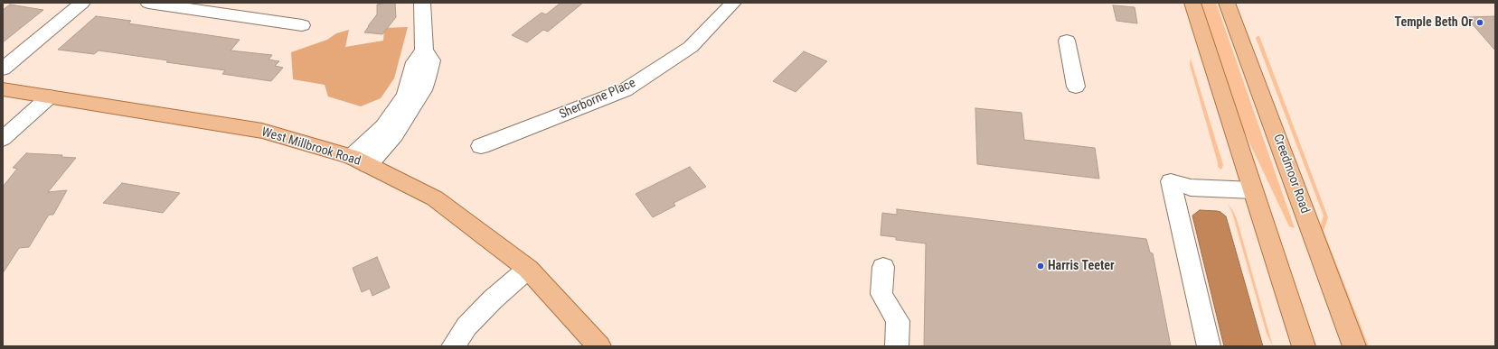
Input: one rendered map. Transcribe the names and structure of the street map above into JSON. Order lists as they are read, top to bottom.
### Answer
{
  "streets": {
    "main road": ["West Millbrook Road", "Creedmoor Road"],
    "street": ["Sherborne Place"]
  },
  "places": ["Temple Beth Or", "Harris Teeter"]
}
